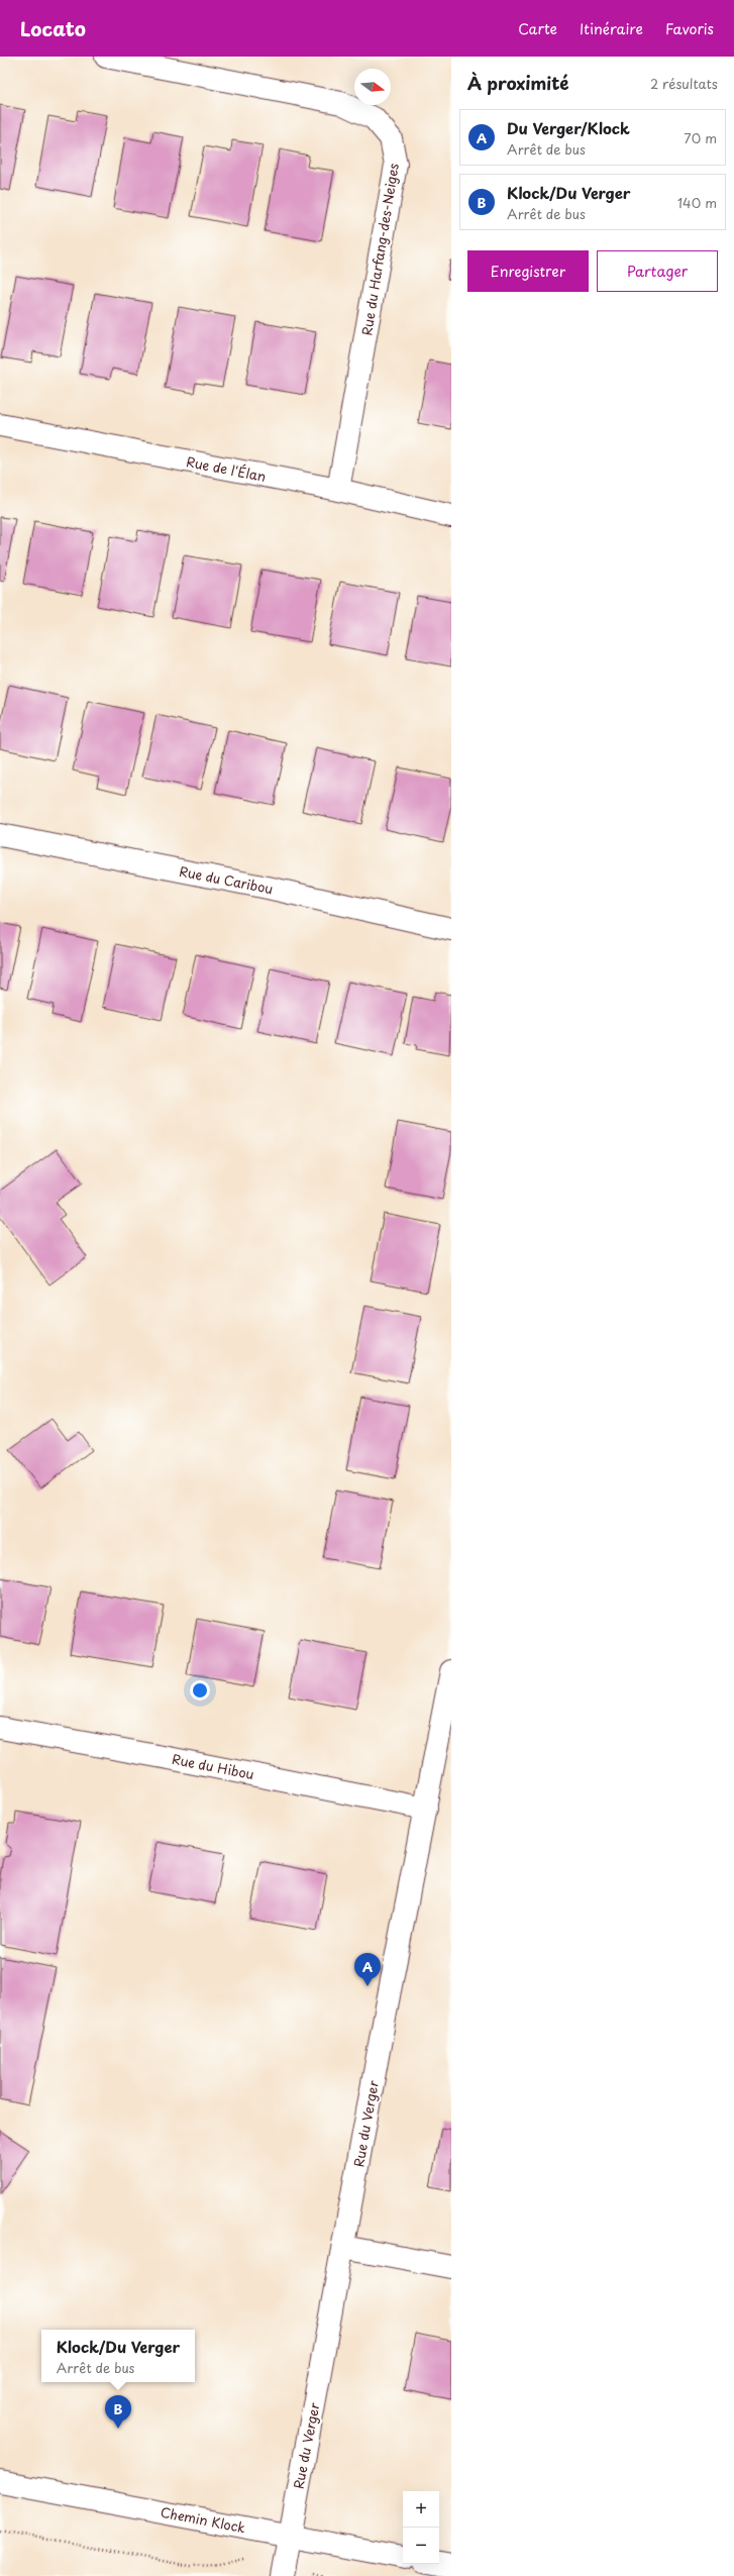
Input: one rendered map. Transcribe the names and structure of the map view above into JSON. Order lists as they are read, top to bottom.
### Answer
{
  "streets": {
    "street": [
      "Rue du Harfang-des-Neiges",
      "Rue de l'Élan",
      "Rue du Caribou",
      "Rue du Hibou",
      "Rue du Verger",
      "Chemin Klock"
    ]
  },
  "crossings": [
    ["Rue du Harfang-des-Neiges", "Rue de l'Élan"],
    ["Rue du Hibou", "Rue du Verger"],
    ["Rue du Verger", "Chemin Klock"]
  ],
  "north": "right",
  "page": {
    "header": "Locato",
    "nav": ["Carte", "Itinéraire", "Favoris"],
    "heading": ["À proximité", "2 résultats"],
    "list": [
      {
        "mark": "A",
        "name": "Du Verger/Klock",
        "note": "Arrêt de bus",
        "value": "70 m"
      },
      {
        "mark": "B",
        "name": "Klock/Du Verger",
        "note": "Arrêt de bus",
        "value": "140 m"
      }
    ],
    "buttons": ["Enregistrer", "Partager"],
    "pins": ["A", "B"],
    "popup": ["Klock/Du Verger", "Arrêt de bus"],
    "map_buttons": ["+", "−"]
  }
}
